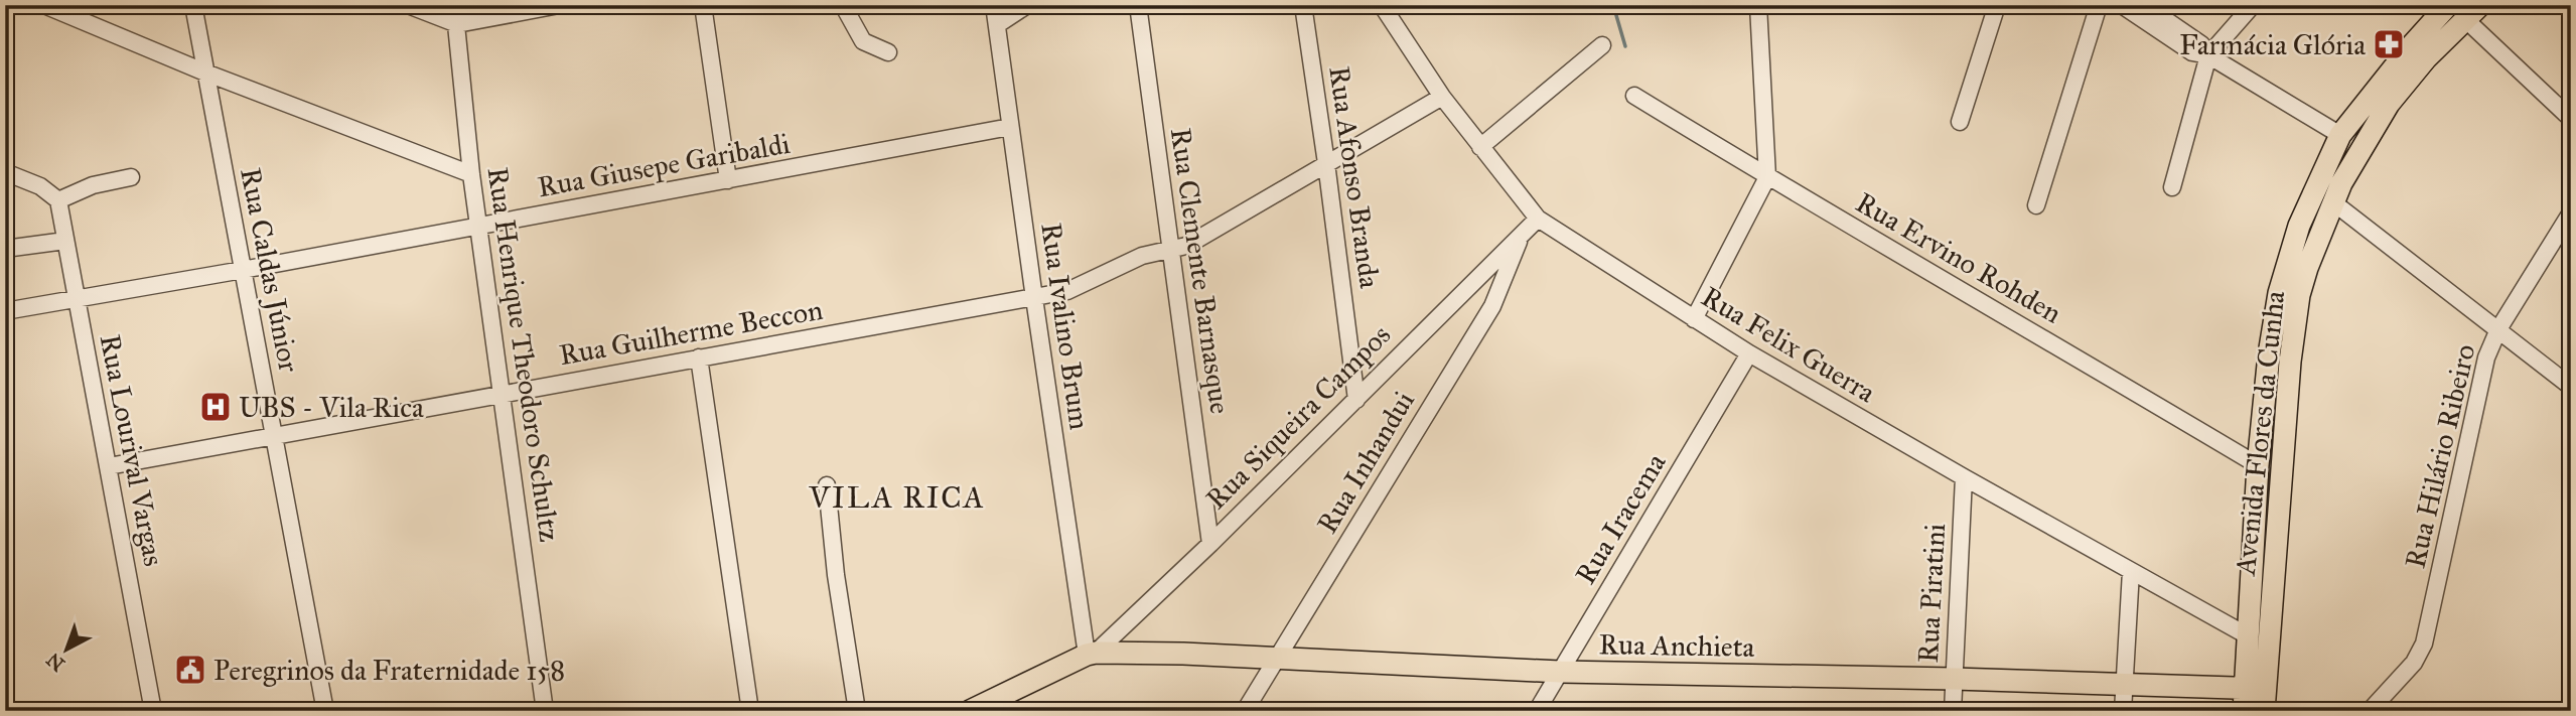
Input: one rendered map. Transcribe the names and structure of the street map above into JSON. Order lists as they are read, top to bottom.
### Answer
{
  "streets": {
    "main road": ["Rua Siqueira Campos", "Avenida Flores da Cunha", "Rua Anchieta"],
    "street": [
      "Rua Giusepe Garibaldi",
      "Rua Afonso Branda",
      "Rua Ervino Rohden",
      "Rua Caldas Júnior",
      "Rua Clemente Barnasque",
      "Rua Ivalino Brum",
      "Rua Guilherme Beccon",
      "Rua Felix Guerra",
      "Rua Henrique Theodoro Schultz",
      "Rua Lourival Vargas",
      "Rua Hilário Ribeiro",
      "Rua Inhandui",
      "Rua Iracema",
      "Rua Piratini"
    ]
  },
  "crossings": [
    ["Rua Giusepe Garibaldi", "Rua Caldas Júnior"],
    ["Rua Giusepe Garibaldi", "Rua Ivalino Brum"],
    ["Rua Giusepe Garibaldi", "Rua Henrique Theodoro Schultz"],
    ["Rua Giusepe Garibaldi", "Rua Lourival Vargas"],
    ["Rua Afonso Branda", "Rua Guilherme Beccon"],
    ["Rua Afonso Branda", "Rua Siqueira Campos"],
    ["Rua Ervino Rohden", "Avenida Flores da Cunha"],
    ["Rua Caldas Júnior", "Rua Guilherme Beccon"],
    ["Rua Clemente Barnasque", "Rua Guilherme Beccon"],
    ["Rua Clemente Barnasque", "Rua Siqueira Campos"],
    ["Rua Ivalino Brum", "Rua Guilherme Beccon"],
    ["Rua Ivalino Brum", "Rua Siqueira Campos"],
    ["Rua Ivalino Brum", "Rua Anchieta"],
    ["Rua Guilherme Beccon", "Rua Felix Guerra"],
    ["Rua Guilherme Beccon", "Rua Henrique Theodoro Schultz"],
    ["Rua Guilherme Beccon", "Rua Lourival Vargas"],
    ["Rua Felix Guerra", "Rua Siqueira Campos"],
    ["Rua Felix Guerra", "Avenida Flores da Cunha"],
    ["Rua Felix Guerra", "Rua Iracema"],
    ["Rua Felix Guerra", "Rua Piratini"],
    ["Rua Siqueira Campos", "Rua Inhandui"],
    ["Rua Siqueira Campos", "Rua Anchieta"],
    ["Avenida Flores da Cunha", "Rua Anchieta"],
    ["Rua Inhandui", "Rua Anchieta"],
    ["Rua Iracema", "Rua Anchieta"],
    ["Rua Piratini", "Rua Anchieta"]
  ],
  "districts": ["VILA RICA"],
  "places": {
    "pharmacy": ["Farmácia Glória"],
    "hospital": ["UBS - Vila Rica"],
    "public building": ["Peregrinos da Fraternidade 158"]
  },
  "north": "bottom left"
}
